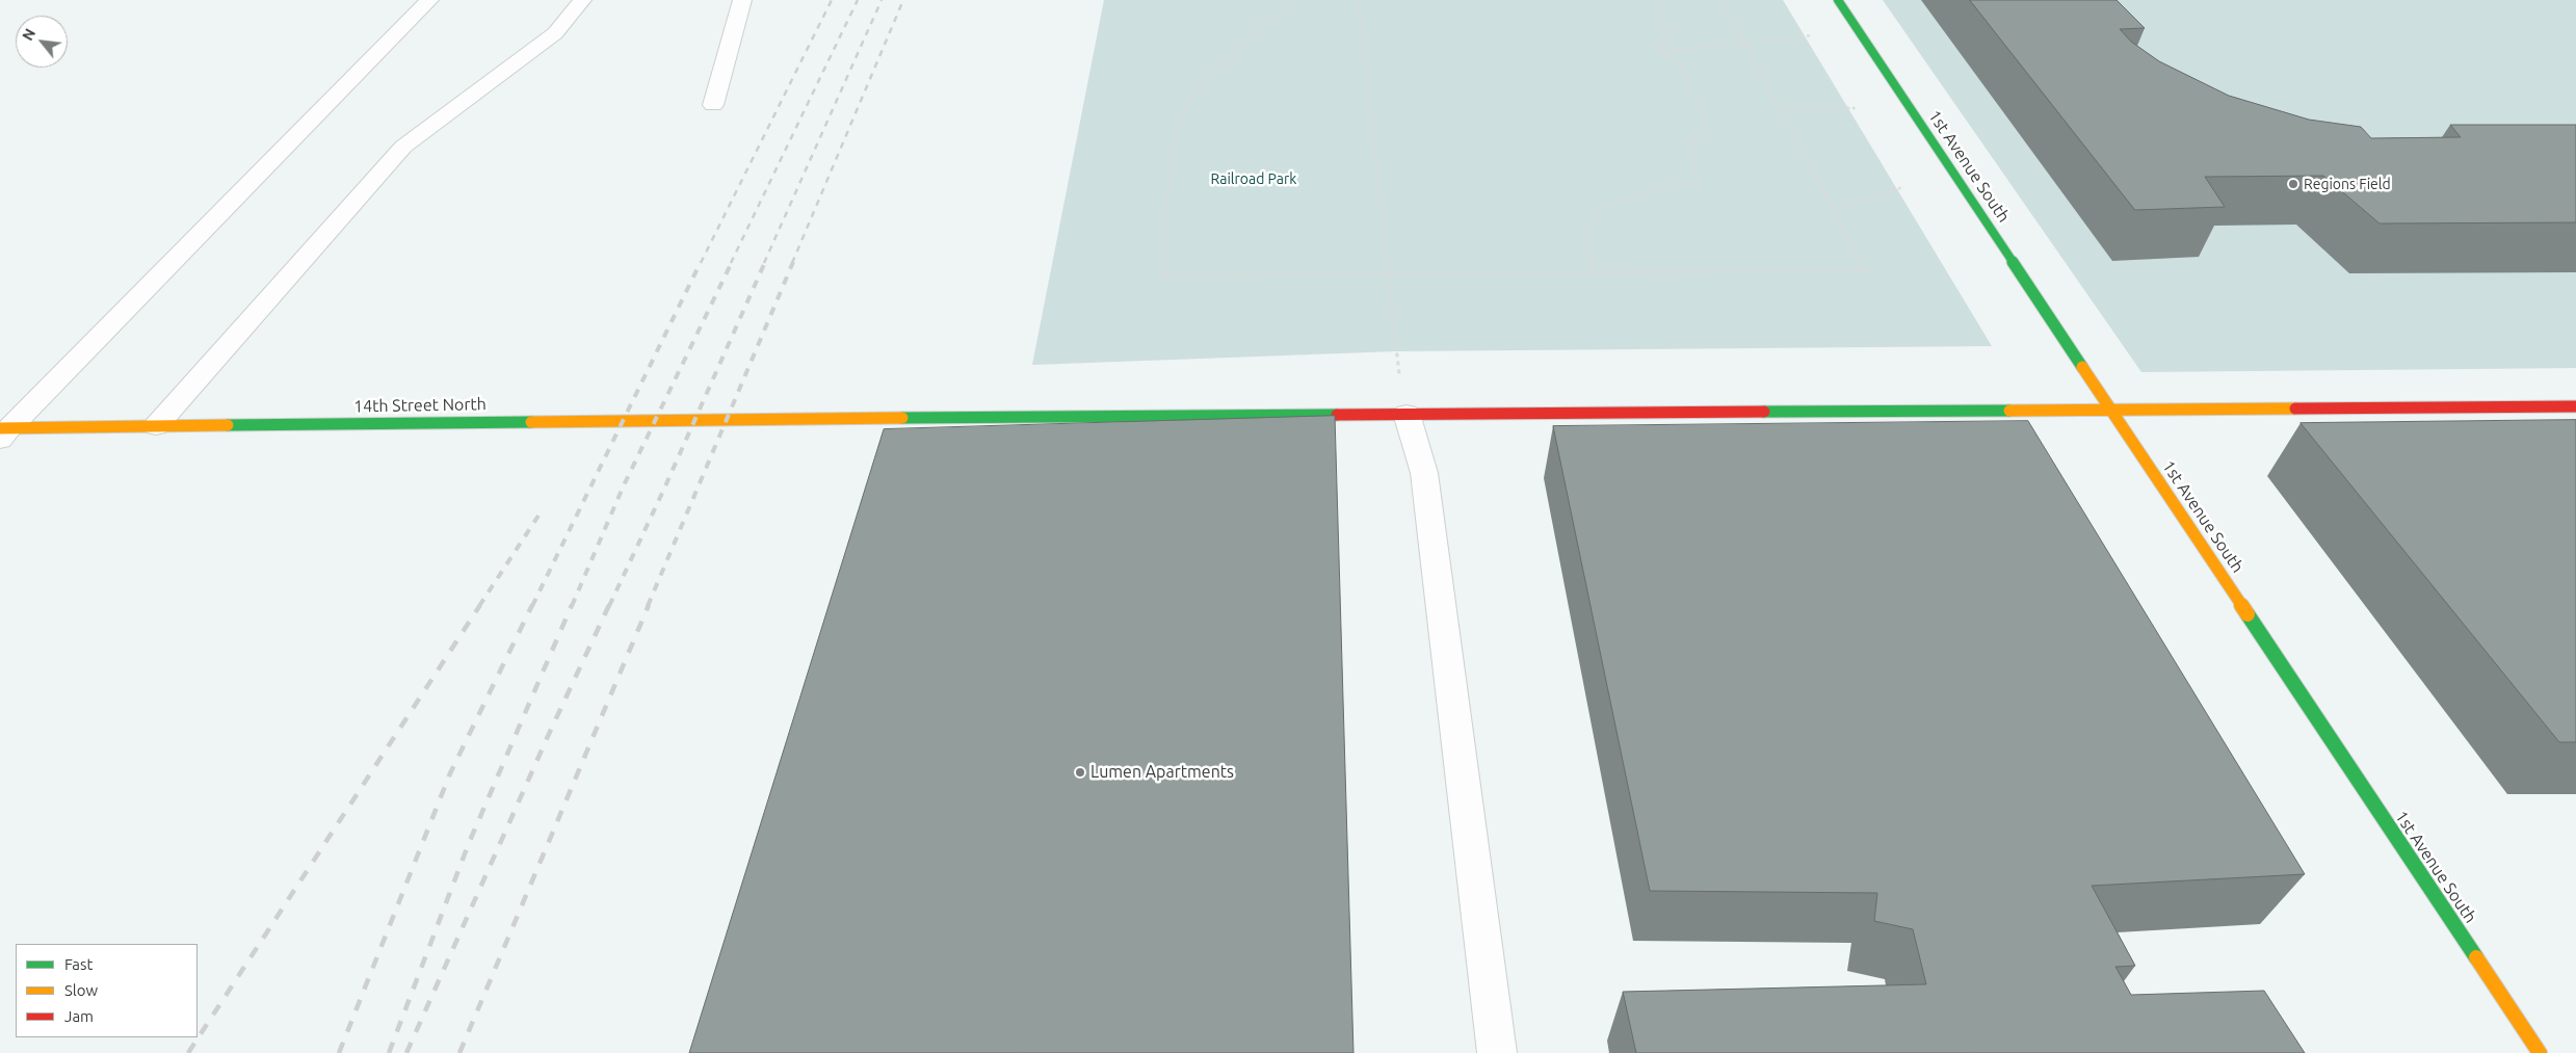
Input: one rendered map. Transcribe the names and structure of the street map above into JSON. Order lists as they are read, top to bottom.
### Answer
{
  "streets": {
    "street": ["1st Avenue South", "14th Street North"]
  },
  "crossings": [
    ["1st Avenue South", "14th Street North"]
  ],
  "parks": ["Railroad Park"],
  "places": ["Regions Field", "Lumen Apartments"],
  "legend": ["Fast", "Slow", "Jam"],
  "north": "top left"
}
